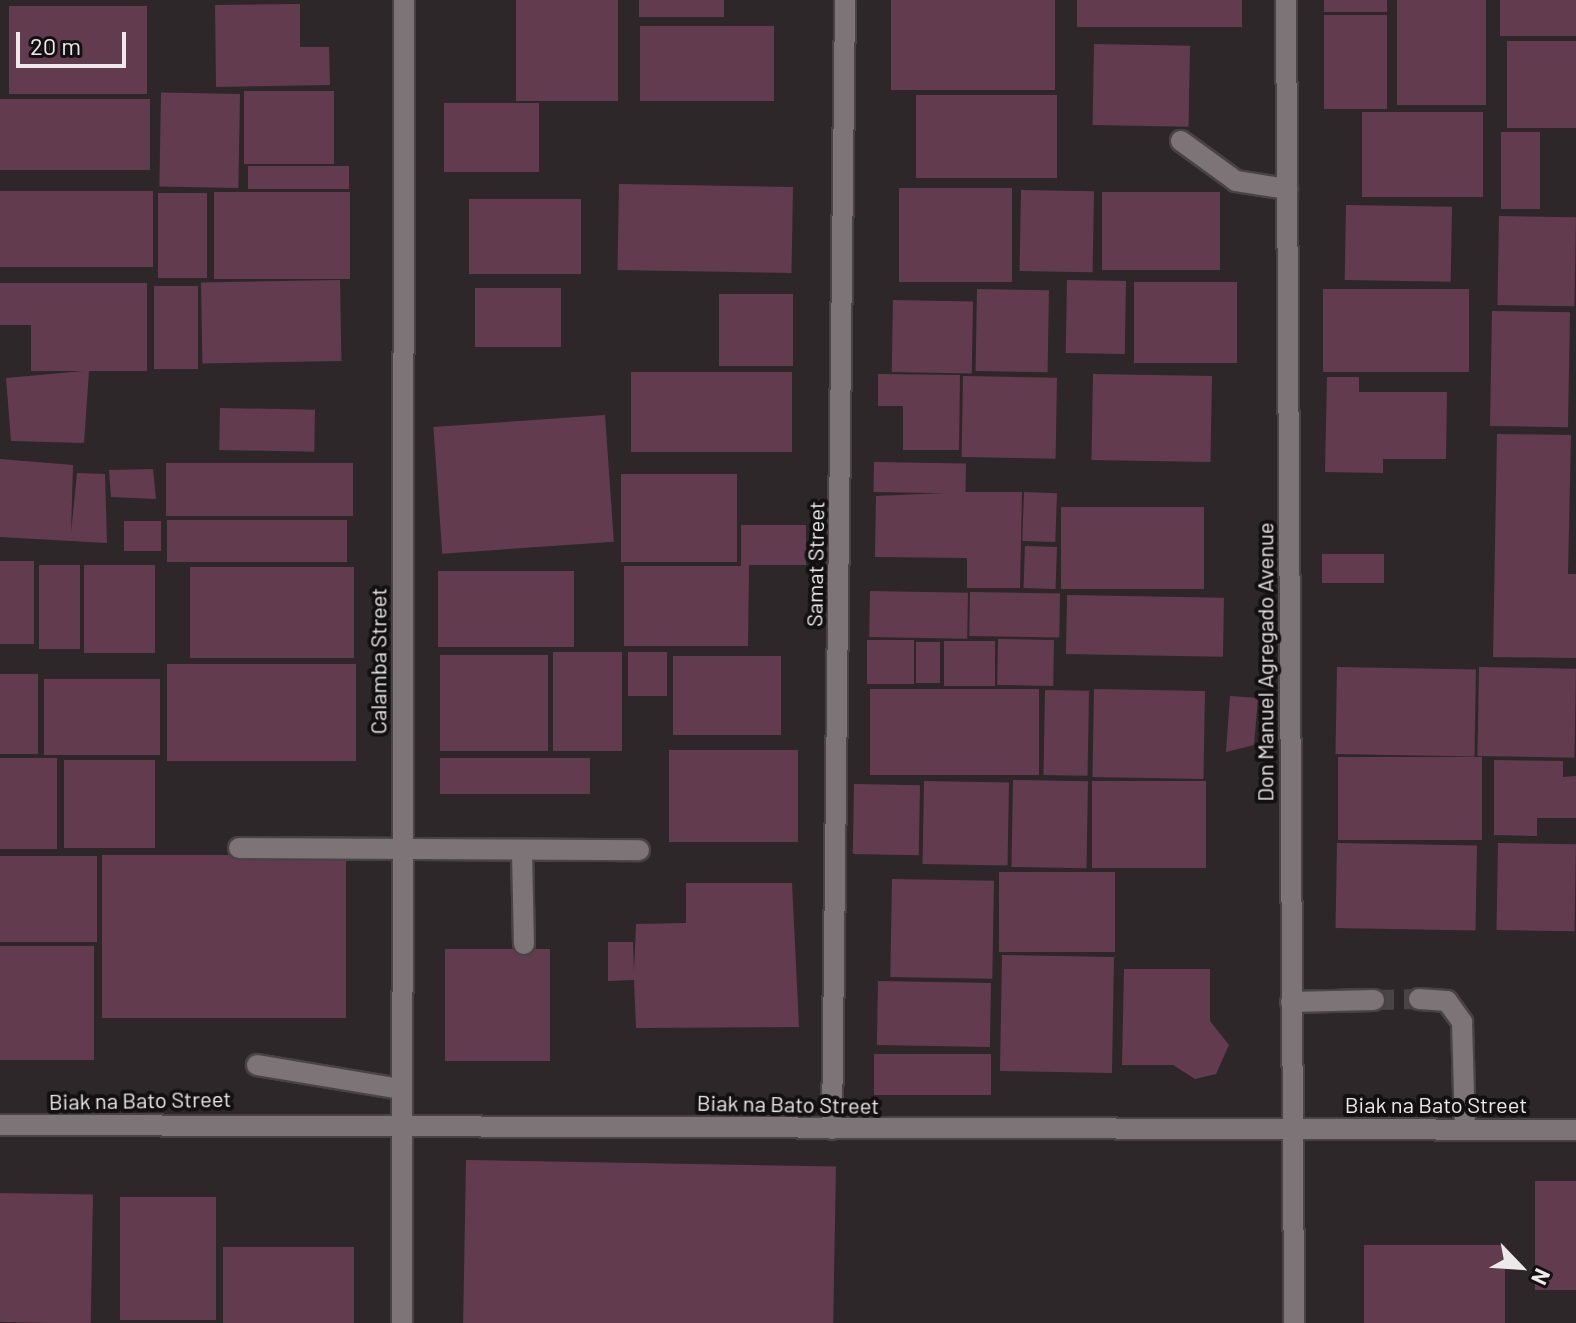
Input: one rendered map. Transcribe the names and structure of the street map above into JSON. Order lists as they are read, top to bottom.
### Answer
{
  "streets": {
    "street": [
      "Samat Street",
      "Calamba Street",
      "Don Manuel Agregado Avenue",
      "Biak na Bato Street"
    ]
  },
  "crossings": [
    ["Samat Street", "Biak na Bato Street"],
    ["Calamba Street", "Biak na Bato Street"],
    ["Don Manuel Agregado Avenue", "Biak na Bato Street"]
  ],
  "scale_bar": "20 m",
  "north": "bottom right"
}
